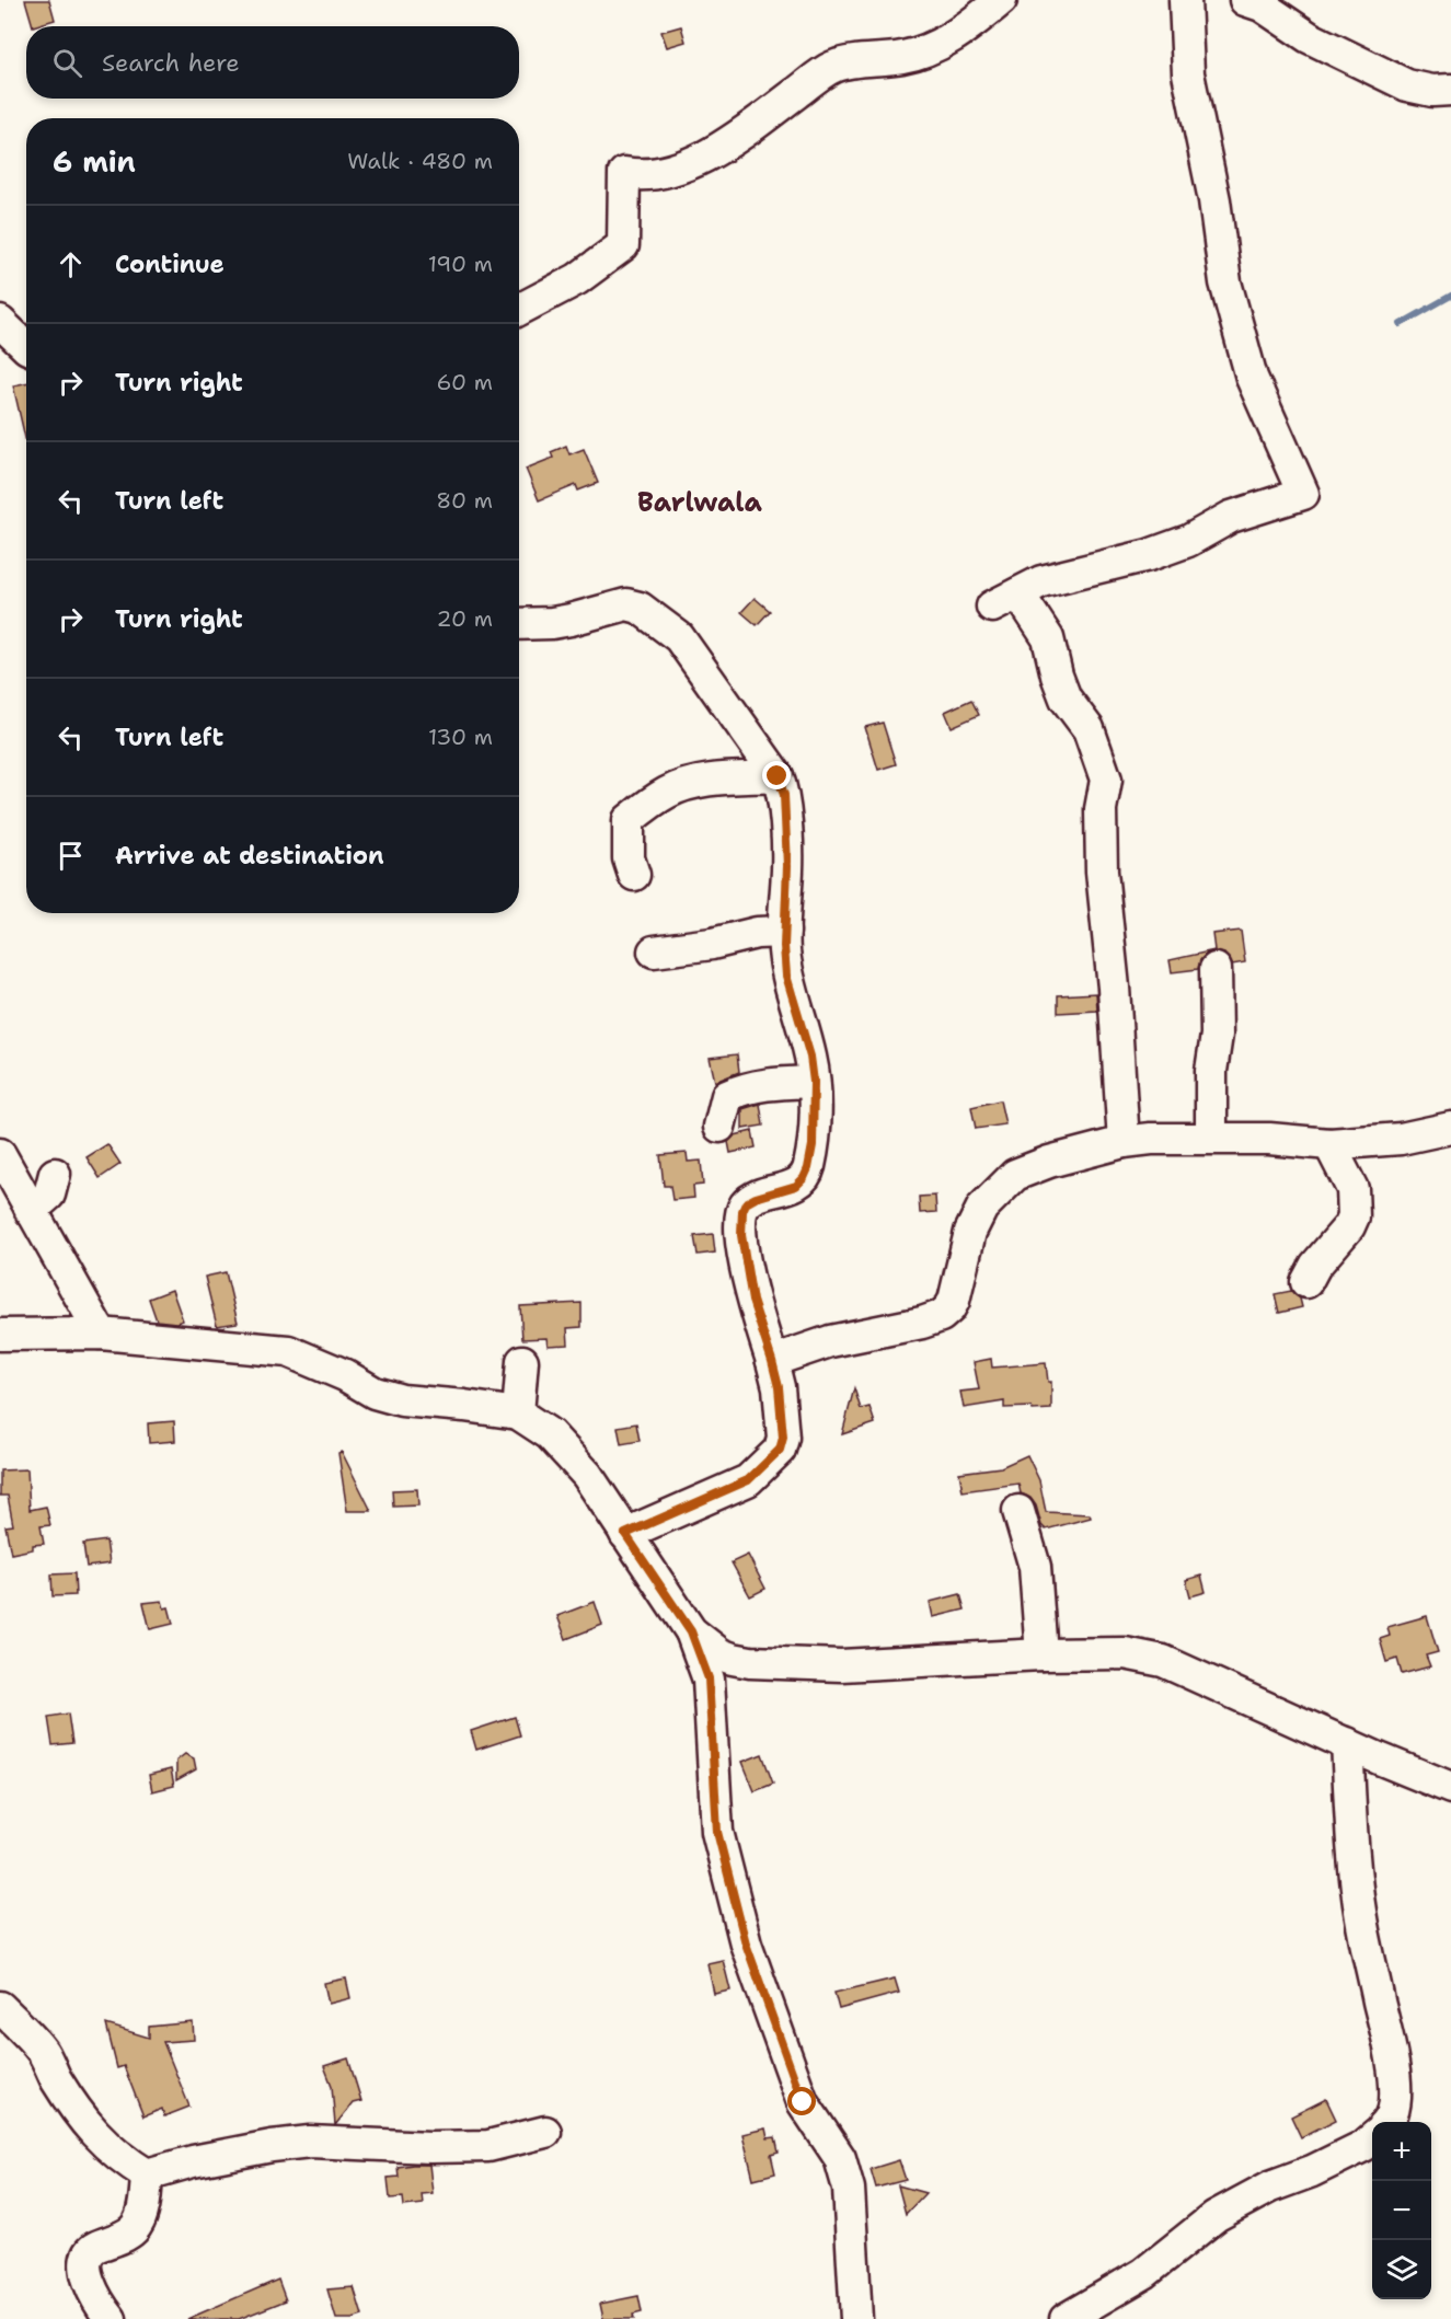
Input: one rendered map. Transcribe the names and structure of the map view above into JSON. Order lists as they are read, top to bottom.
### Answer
{
  "districts": ["Barlwala"],
  "page": {
    "search": "Search here",
    "heading": ["6 min", "Walk · 480 m"],
    "list": [
      ["Continue", "190 m"],
      ["Turn right", "60 m"],
      ["Turn left", "80 m"],
      ["Turn right", "20 m"],
      ["Turn left", "130 m"],
      "Arrive at destination"
    ],
    "map_buttons": ["+", "−"]
  }
}
